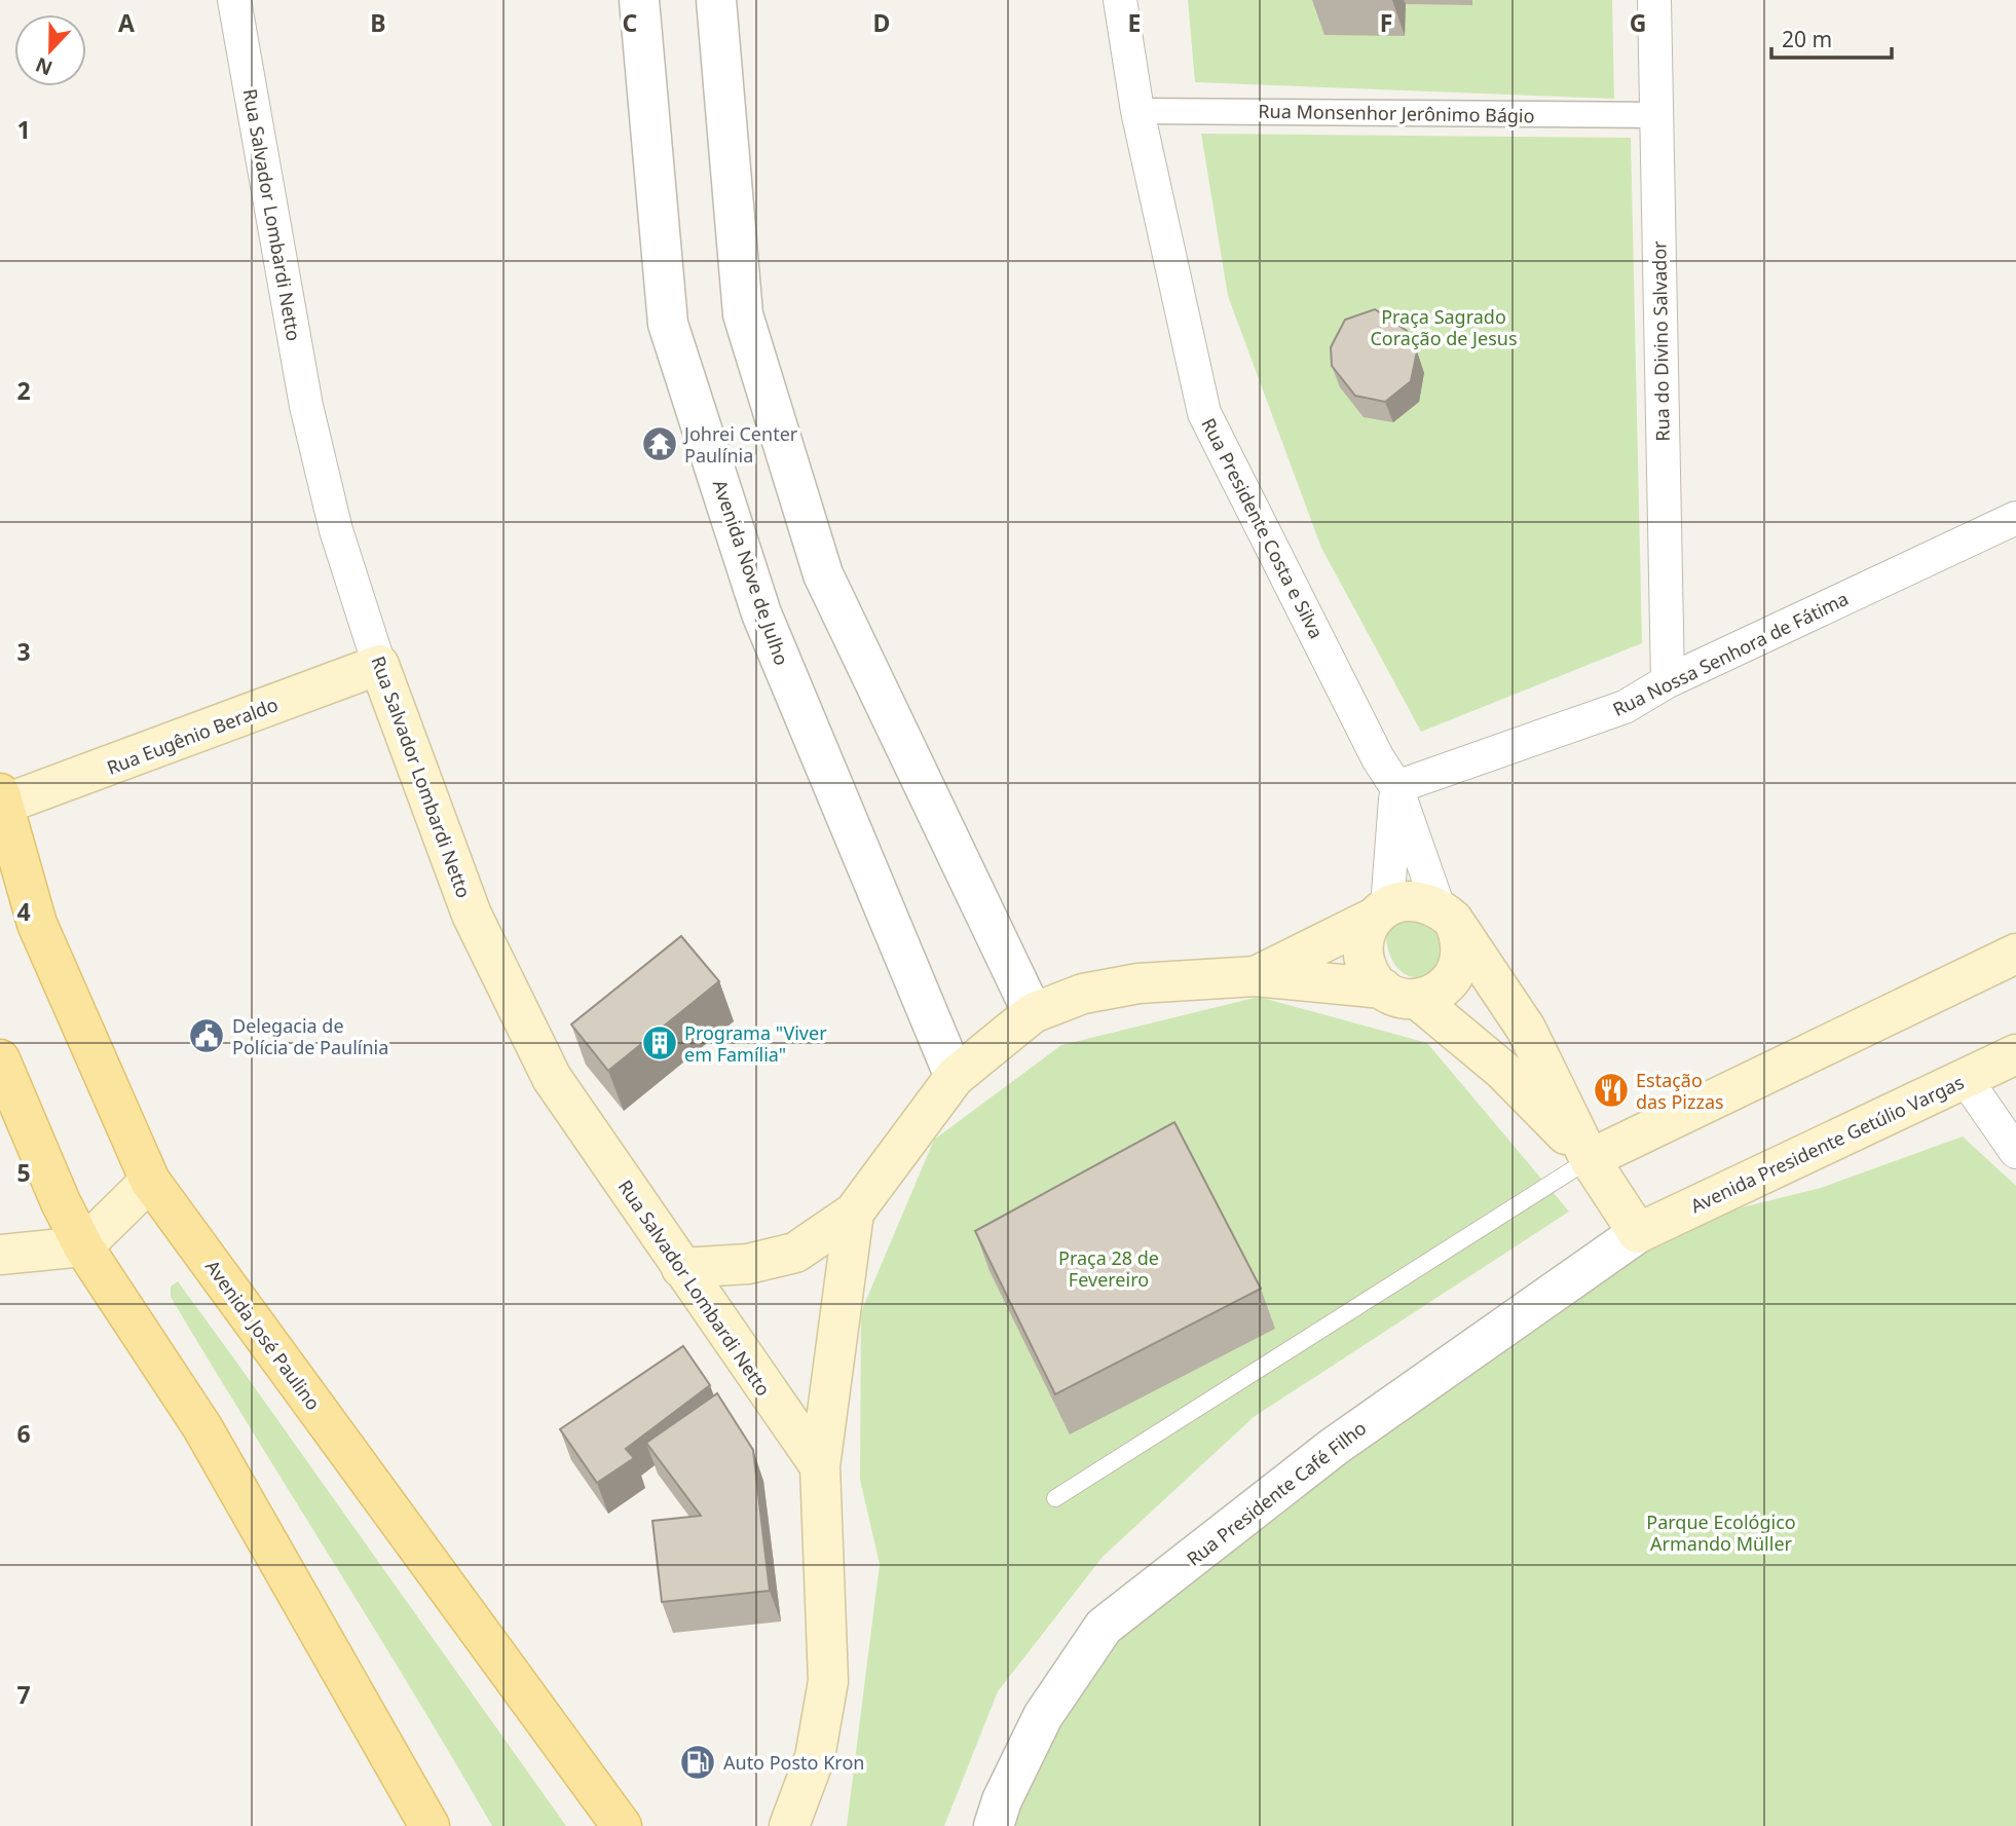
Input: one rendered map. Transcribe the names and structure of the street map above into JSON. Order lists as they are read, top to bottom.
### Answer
{
  "streets": {
    "main road": [
      "Rua Salvador Lombardi Netto",
      "Rua Eugênio Beraldo",
      "Avenida Presidente Getúlio Vargas",
      "Avenida José Paulino"
    ],
    "street": [
      "Rua Monsenhor Jerônimo Bágio",
      "Rua do Divino Salvador",
      "Rua Presidente Costa e Silva",
      "Avenida Nove de Julho",
      "Rua Nossa Senhora de Fátima",
      "Rua Presidente Café Filho"
    ]
  },
  "crossings": [
    ["Rua Monsenhor Jerônimo Bágio", "Rua do Divino Salvador"],
    ["Rua Monsenhor Jerônimo Bágio", "Rua Presidente Costa e Silva"],
    ["Rua Salvador Lombardi Netto", "Rua Eugênio Beraldo"],
    ["Rua do Divino Salvador", "Rua Nossa Senhora de Fátima"],
    ["Rua Presidente Costa e Silva", "Rua Nossa Senhora de Fátima"],
    ["Rua Eugênio Beraldo", "Avenida José Paulino"],
    ["Avenida Presidente Getúlio Vargas", "Rua Presidente Café Filho"]
  ],
  "parks": ["Praça Sagrado Coração de Jesus", "Praça 28 de Fevereiro", "Parque Ecológico Armando Müller"],
  "places": {
    "temple": ["Johrei Center Paulínia"],
    "public building": ["Delegacia de Polícia de Paulínia"],
    "building": ["Programa \"Viver em Família\""],
    "restaurant": ["Estação das Pizzas"],
    "fuel station": ["Auto Posto Kron"]
  },
  "scale_bar": "20 m",
  "north": "bottom",
  "grid": {
    "columns": [
      "A",
      "B",
      "C",
      "D",
      "E",
      "F",
      "G"
    ],
    "rows": [
      "1",
      "2",
      "3",
      "4",
      "5",
      "6",
      "7"
    ]
  }
}
